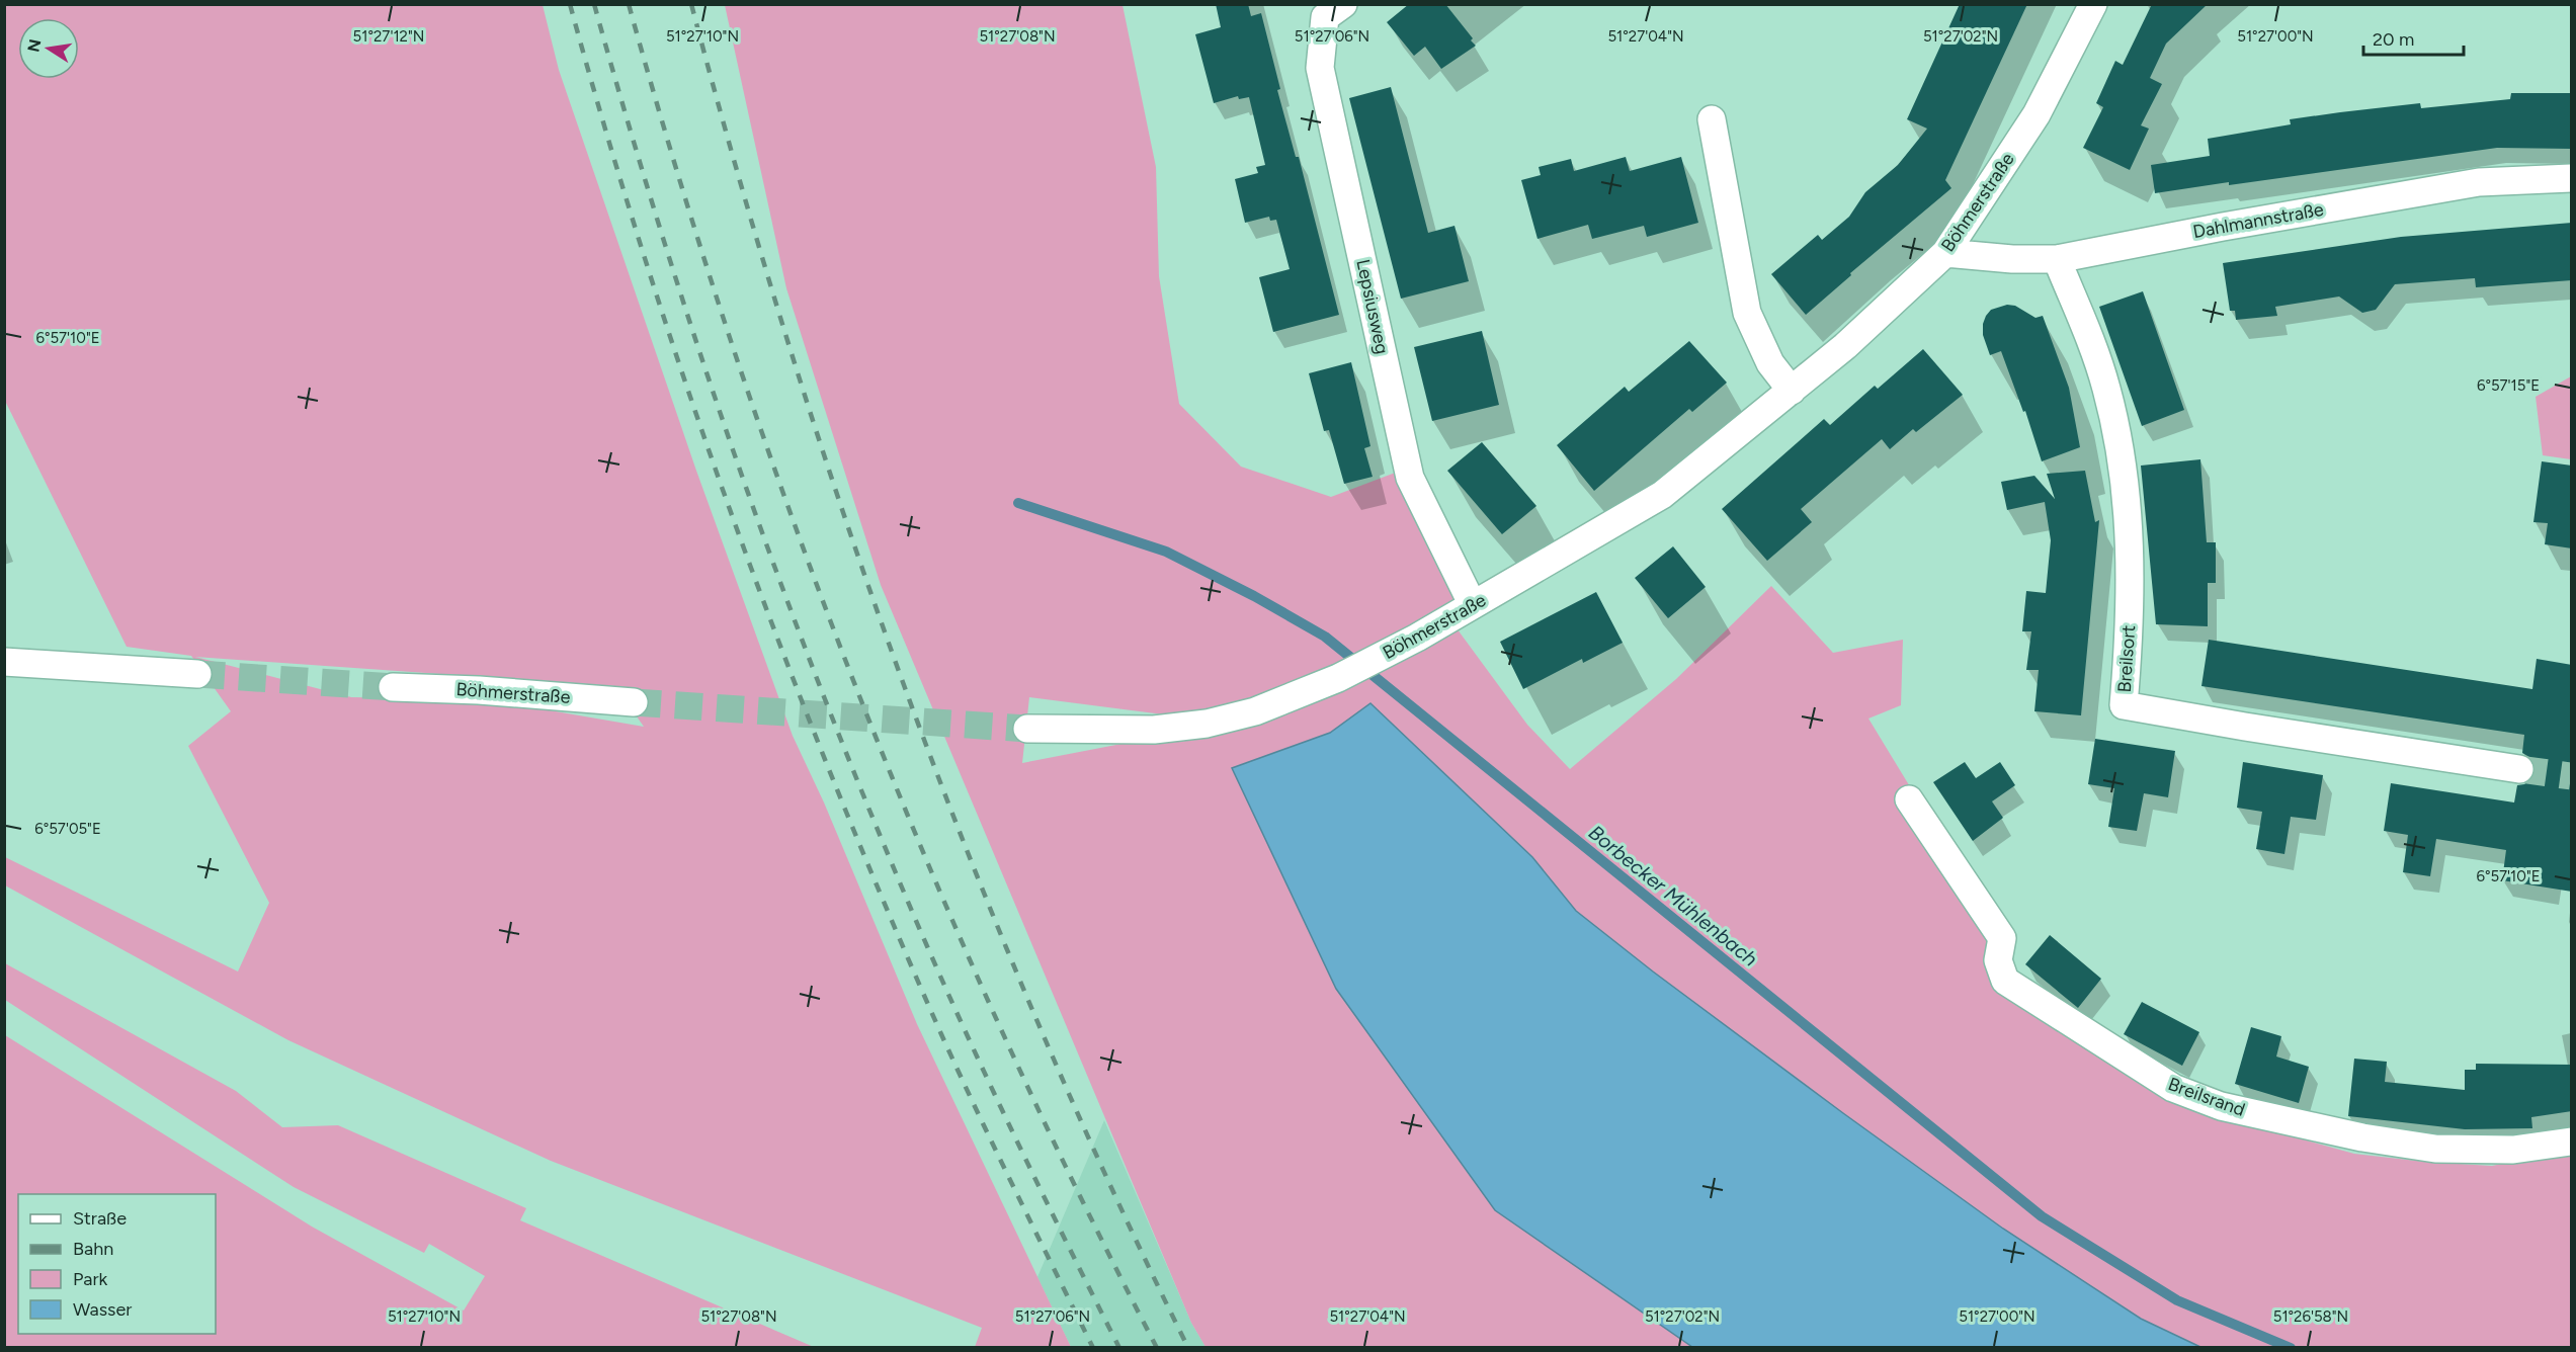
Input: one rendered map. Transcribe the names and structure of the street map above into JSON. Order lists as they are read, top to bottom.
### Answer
{
  "streets": {
    "street": [
      "Böhmerstraße",
      "Dahlmannstraße",
      "Lepsiusweg",
      "Breilsort",
      "Breilsrand"
    ]
  },
  "crossings": [
    ["Böhmerstraße", "Dahlmannstraße"],
    ["Böhmerstraße", "Lepsiusweg"],
    ["Dahlmannstraße", "Breilsort"]
  ],
  "water": ["Borbecker Mühlenbach"],
  "legend": [
    "Straße",
    "Bahn",
    "Park",
    "Wasser"
  ],
  "scale_bar": "20 m",
  "north": "left",
  "coordinates": [
    "51°27'12\"N",
    "51°27'10\"N",
    "51°27'08\"N",
    "51°27'06\"N",
    "51°27'04\"N",
    "51°27'02\"N",
    "51°27'00\"N",
    "6°57'10\"E",
    "6°57'15\"E",
    "6°57'05\"E",
    "51°26'58\"N"
  ]
}
